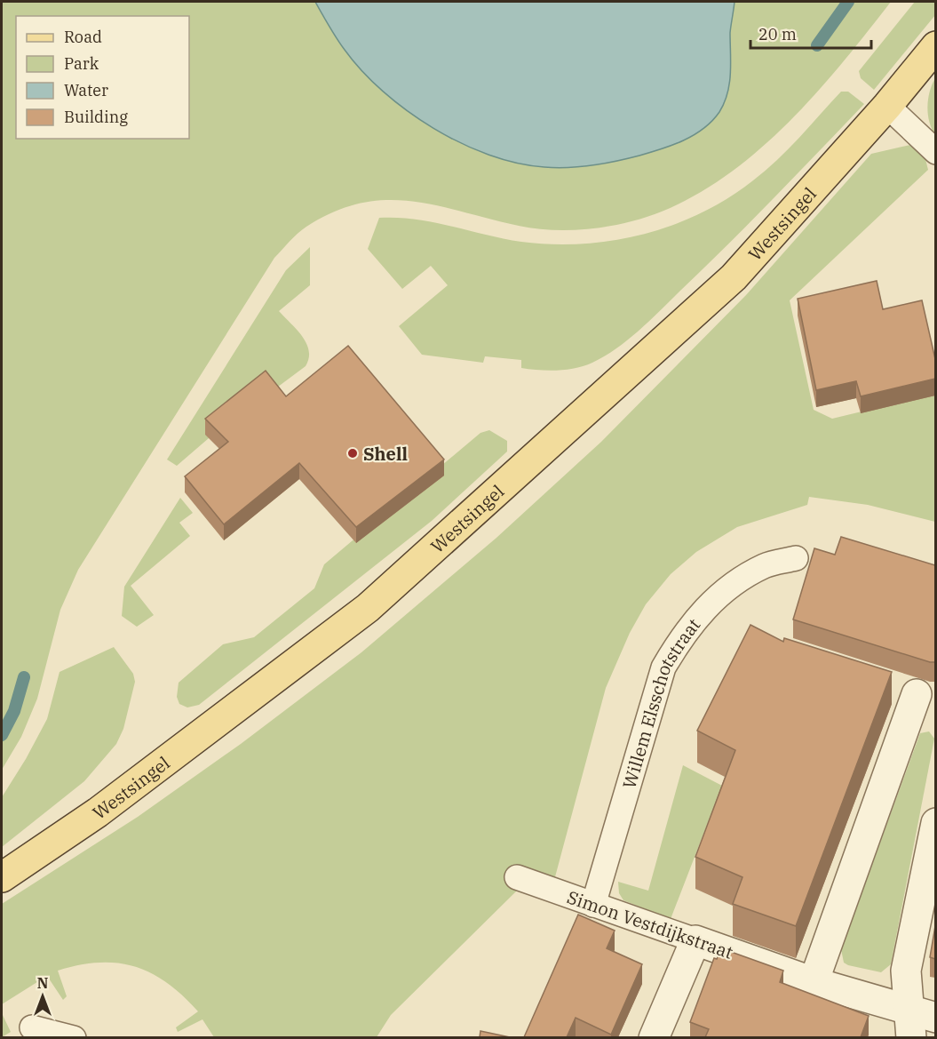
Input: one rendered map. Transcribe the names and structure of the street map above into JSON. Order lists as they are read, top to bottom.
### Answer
{
  "streets": {
    "main road": ["Westsingel"],
    "street": ["Simon Vestdijkstraat"],
    "lane": ["Willem Elsschotstraat"]
  },
  "crossings": [
    ["Willem Elsschotstraat", "Simon Vestdijkstraat"]
  ],
  "places": ["Shell"],
  "legend": [
    "Road",
    "Park",
    "Water",
    "Building"
  ],
  "scale_bar": "20 m",
  "north": "top"
}
